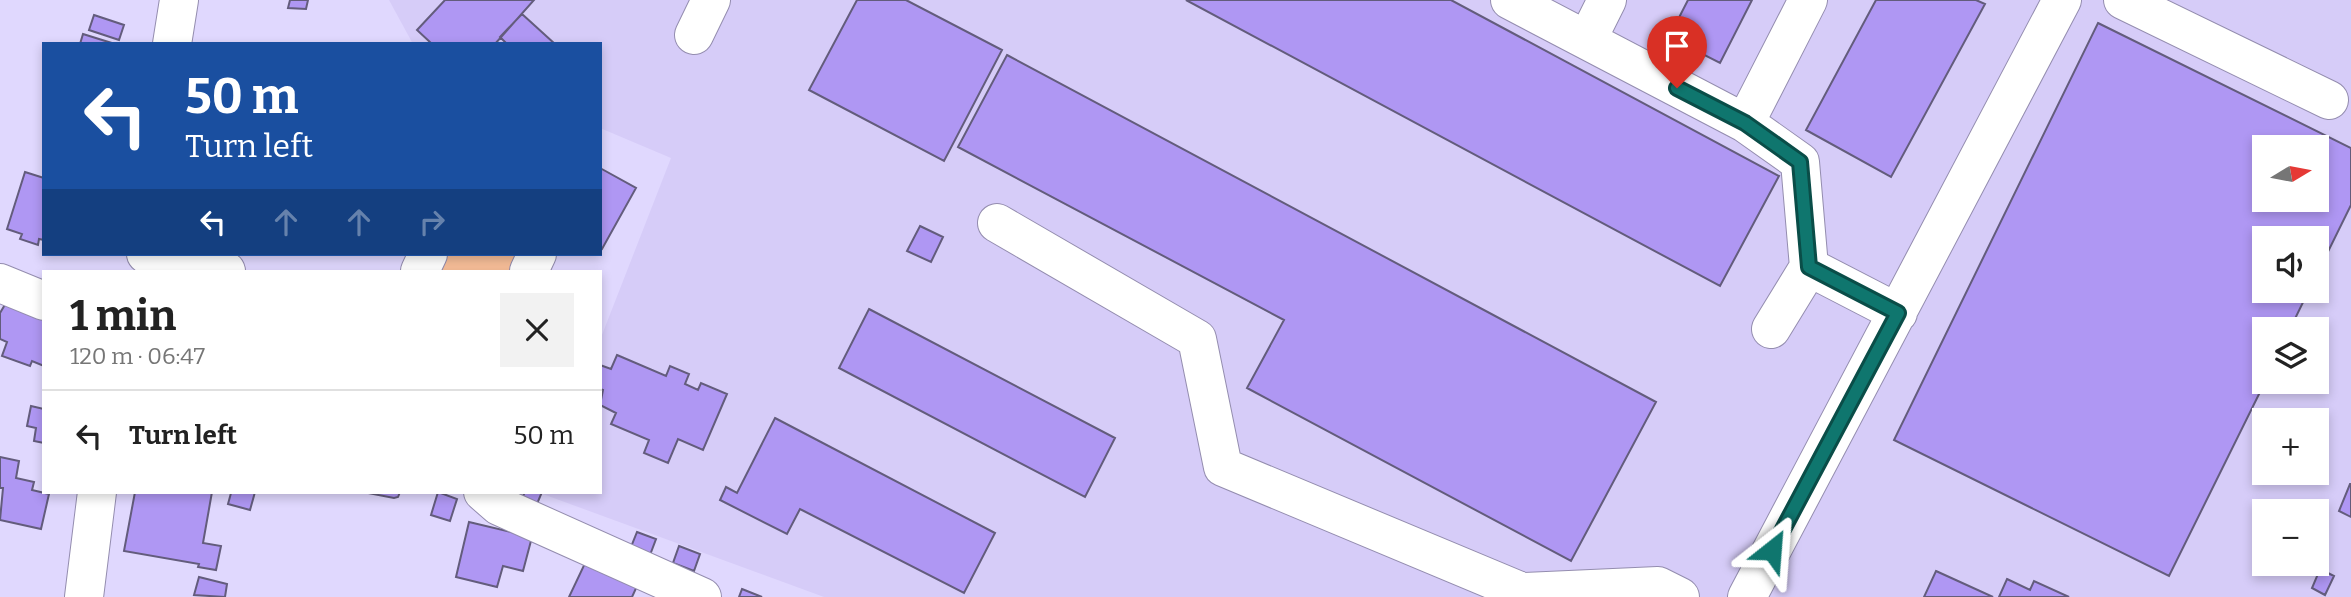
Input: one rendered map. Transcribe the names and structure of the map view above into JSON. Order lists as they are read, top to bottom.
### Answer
{
  "north": "right",
  "page": {
    "turn": ["50 m", "Turn left"],
    "map_buttons": ["+", "−"],
    "heading": ["1 min", "120 m · 06:47"],
    "list": [
      {
        "name": "Turn left",
        "value": "50 m"
      }
    ]
  }
}
